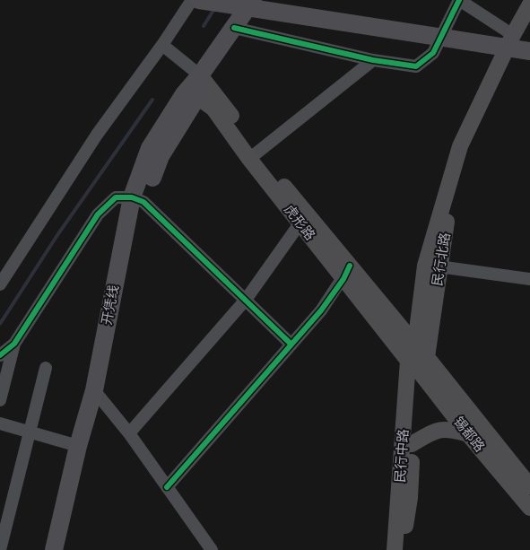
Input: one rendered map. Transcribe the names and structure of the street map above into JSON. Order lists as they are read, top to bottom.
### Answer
{
  "streets": {
    "highway": ["开凭线"],
    "main road": [
      "虎形路",
      "民行北路",
      "锡都路",
      "民行中路"
    ]
  },
  "crossings": [
    ["虎形路", "民行北路"],
    ["虎形路", "开凭线"],
    ["虎形路", "锡都路"],
    ["虎形路", "民行中路"],
    ["民行北路", "锡都路"],
    ["民行北路", "民行中路"],
    ["锡都路", "民行中路"]
  ]
}
